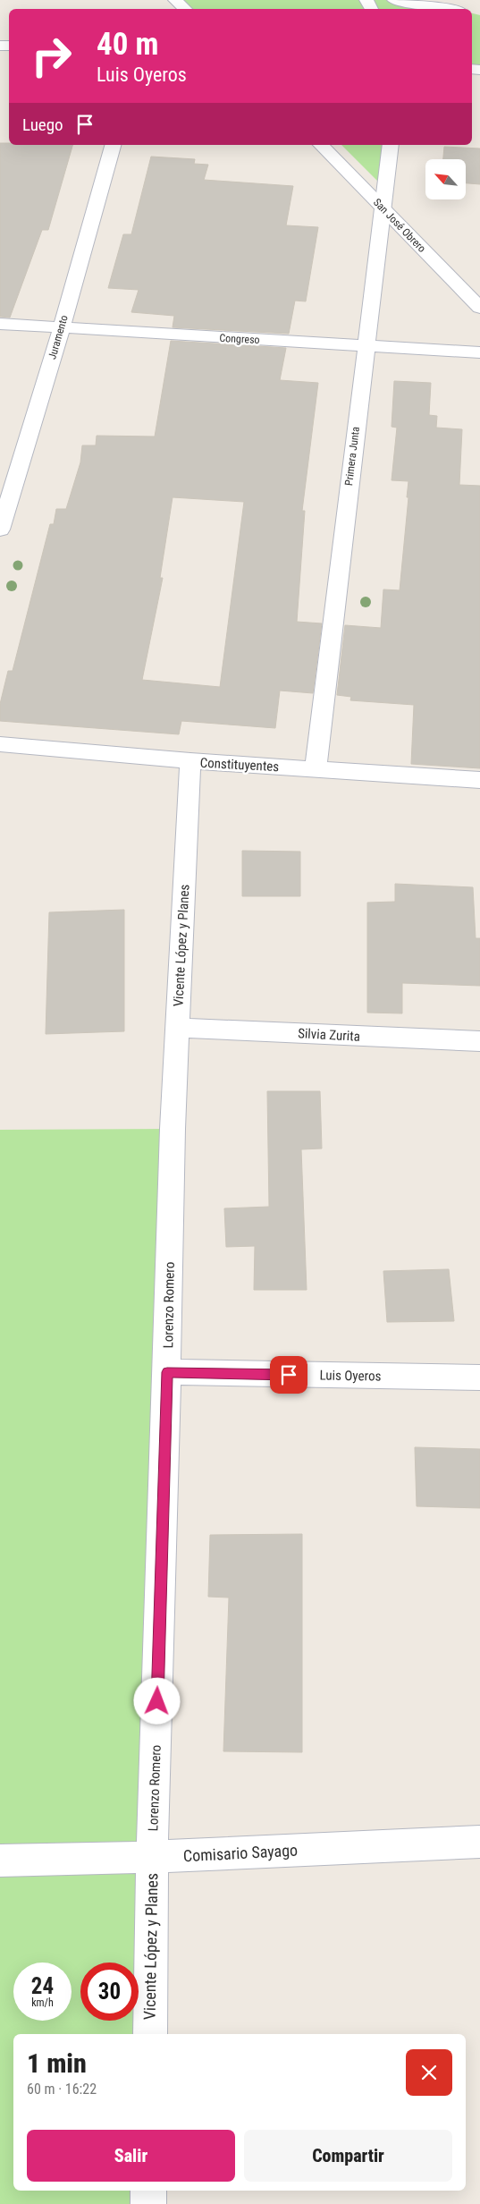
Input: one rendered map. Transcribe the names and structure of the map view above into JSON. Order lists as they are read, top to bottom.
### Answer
{
  "streets": {
    "street": [
      "San José Obrero",
      "Juramento",
      "Congreso",
      "Primera Junta",
      "Constituyentes",
      "Vicente López y Planes",
      "Silvia Zurita",
      "Lorenzo Romero",
      "Luis Oyeros",
      "Comisario Sayago"
    ]
  },
  "crossings": [
    ["San José Obrero", "Primera Junta"],
    ["Juramento", "Congreso"],
    ["Congreso", "Primera Junta"],
    ["Primera Junta", "Constituyentes"],
    ["Constituyentes", "Vicente López y Planes"],
    ["Vicente López y Planes", "Silvia Zurita"],
    ["Vicente López y Planes", "Lorenzo Romero"],
    ["Vicente López y Planes", "Comisario Sayago"],
    ["Lorenzo Romero", "Luis Oyeros"],
    ["Lorenzo Romero", "Comisario Sayago"]
  ],
  "north": "top left",
  "page": {
    "turn": ["40 m", "Luis Oyeros"],
    "then": "Luego",
    "speed": "24 km/h",
    "limit": "30",
    "heading": ["1 min", "60 m · 16:22"],
    "buttons": ["Salir", "Compartir"]
  }
}
